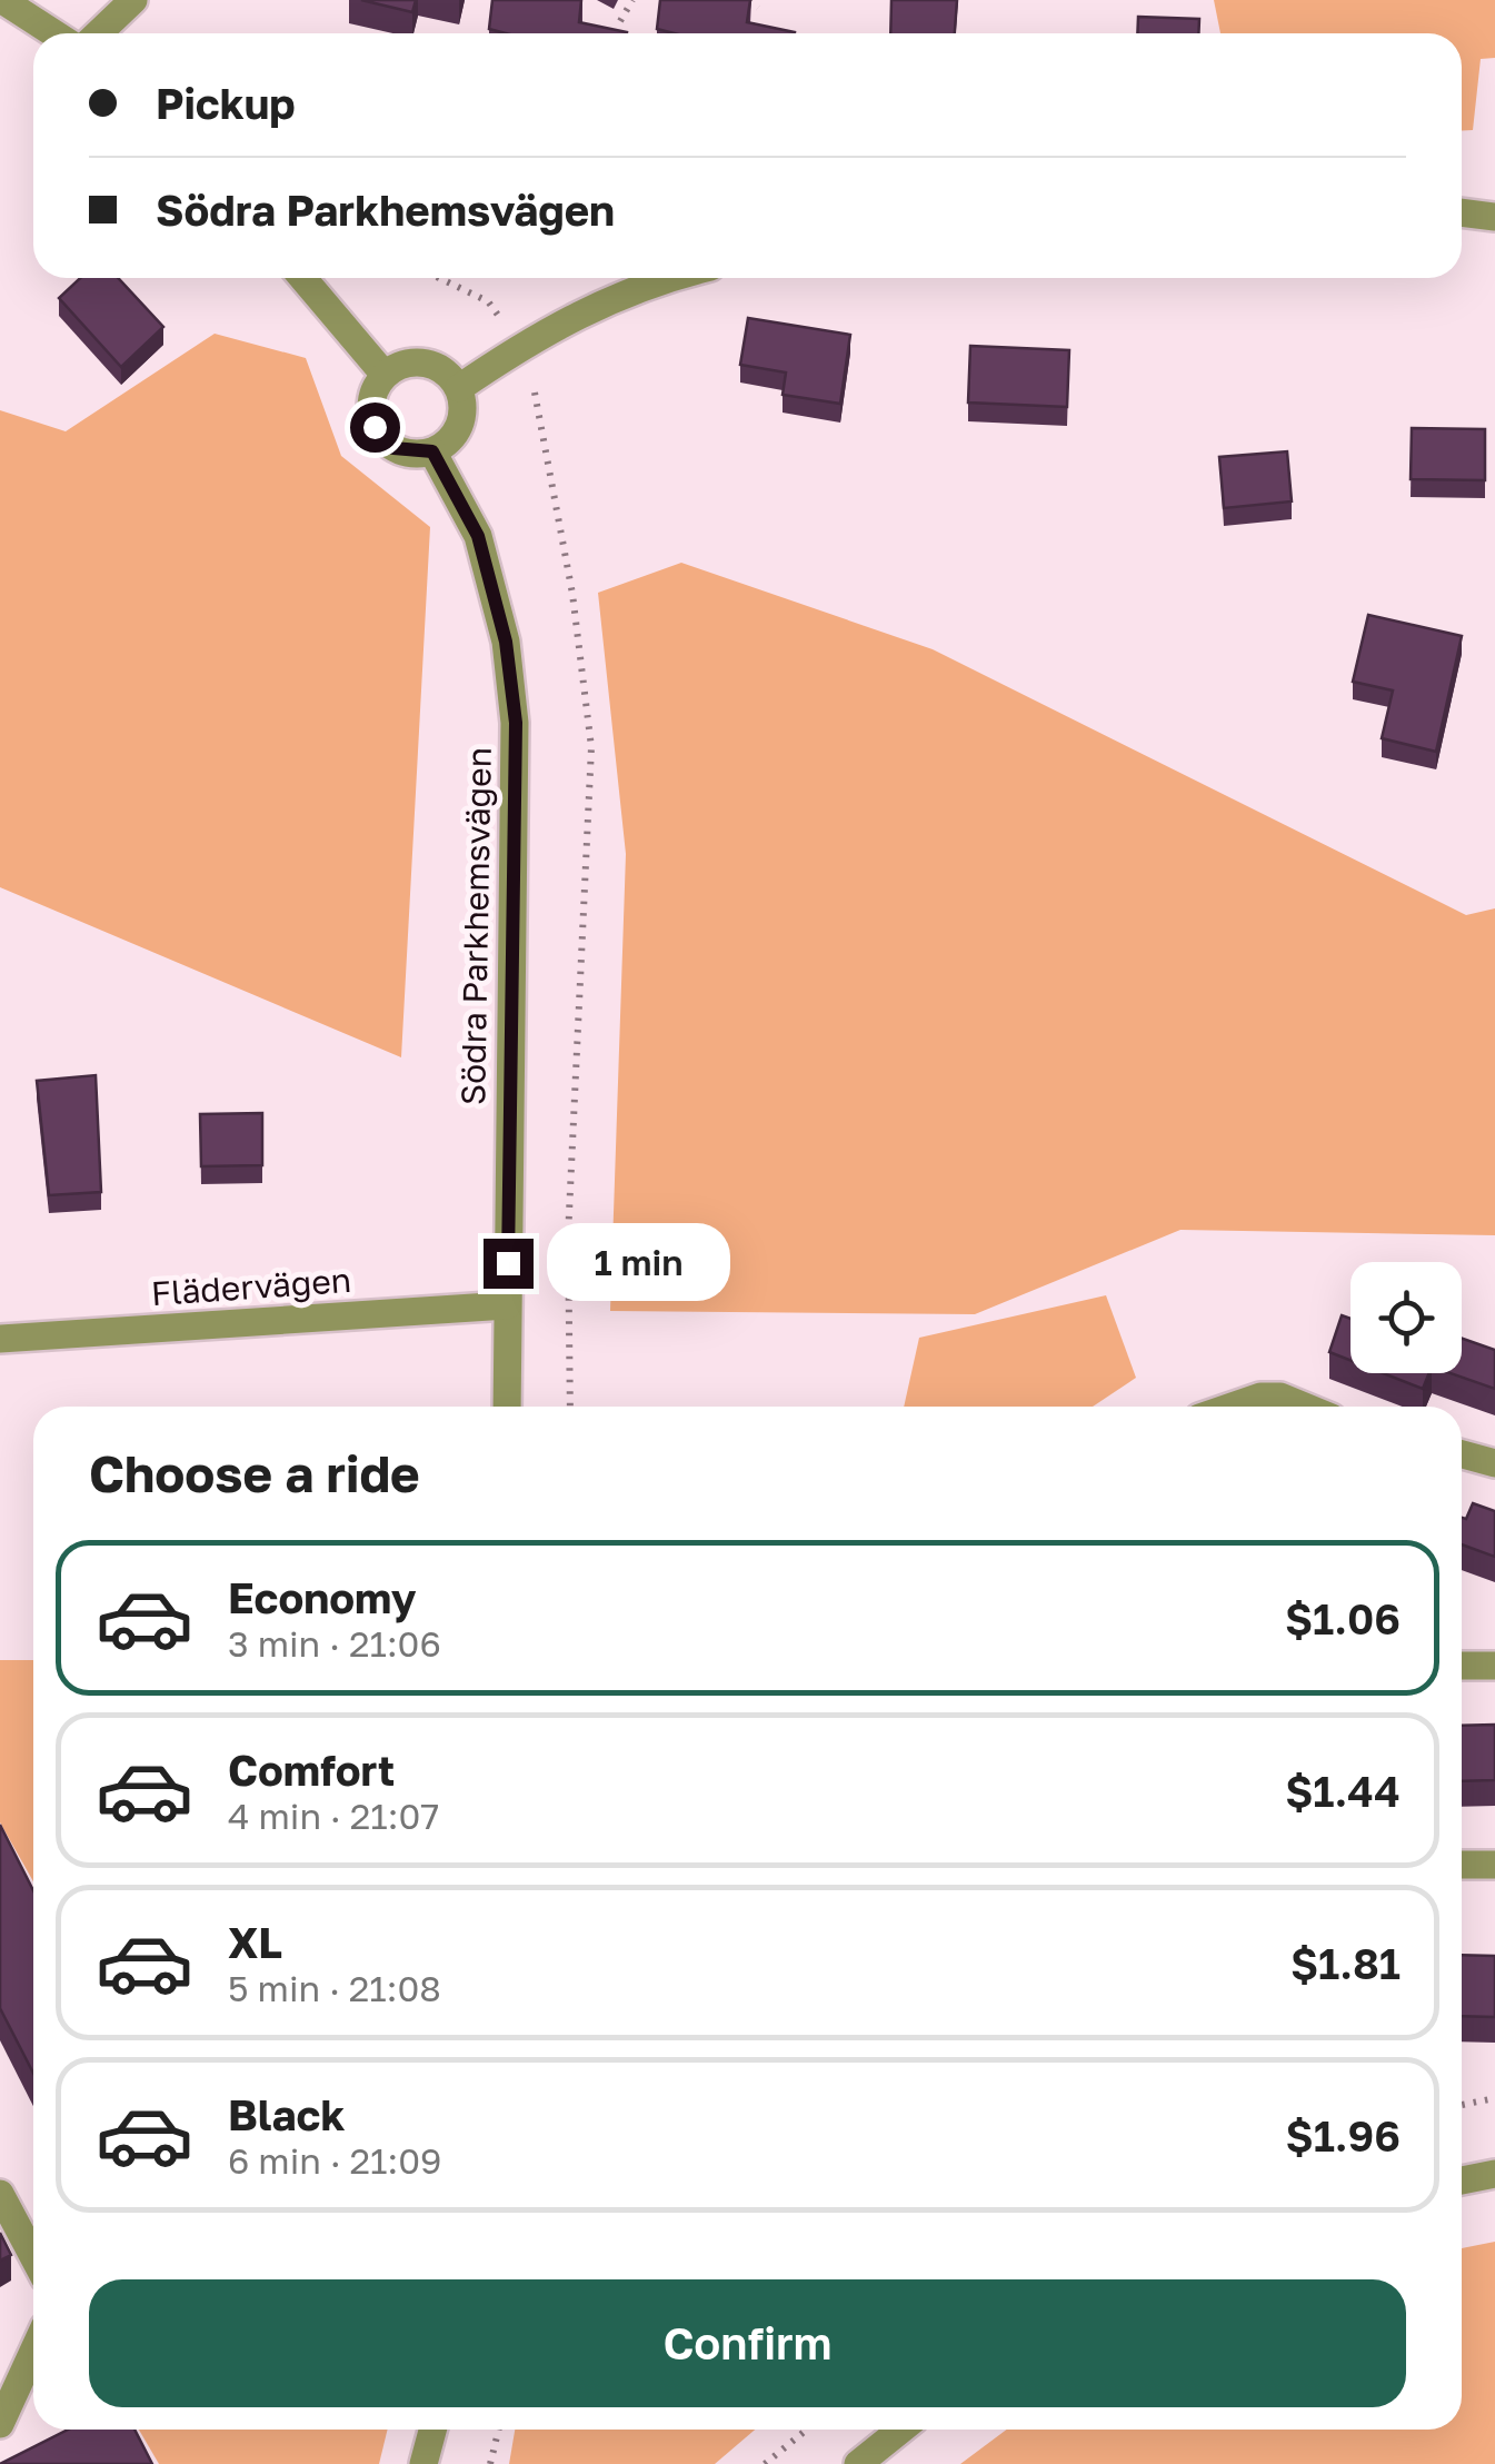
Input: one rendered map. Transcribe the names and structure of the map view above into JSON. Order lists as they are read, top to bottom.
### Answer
{
  "streets": {
    "street": ["Södra Parkhemsvägen", "Flädervägen"]
  },
  "crossings": [
    ["Södra Parkhemsvägen", "Flädervägen"]
  ],
  "page": {
    "banner": ["Pickup", "Södra Parkhemsvägen"],
    "bubble": "1 min",
    "heading": "Choose a ride",
    "list": [
      {
        "name": "Economy",
        "note": "3 min · 21:06",
        "value": "$1.06"
      },
      {
        "name": "Comfort",
        "note": "4 min · 21:07",
        "value": "$1.44"
      },
      {
        "name": "XL",
        "note": "5 min · 21:08",
        "value": "$1.81"
      },
      {
        "name": "Black",
        "note": "6 min · 21:09",
        "value": "$1.96"
      }
    ],
    "buttons": "Confirm"
  }
}
